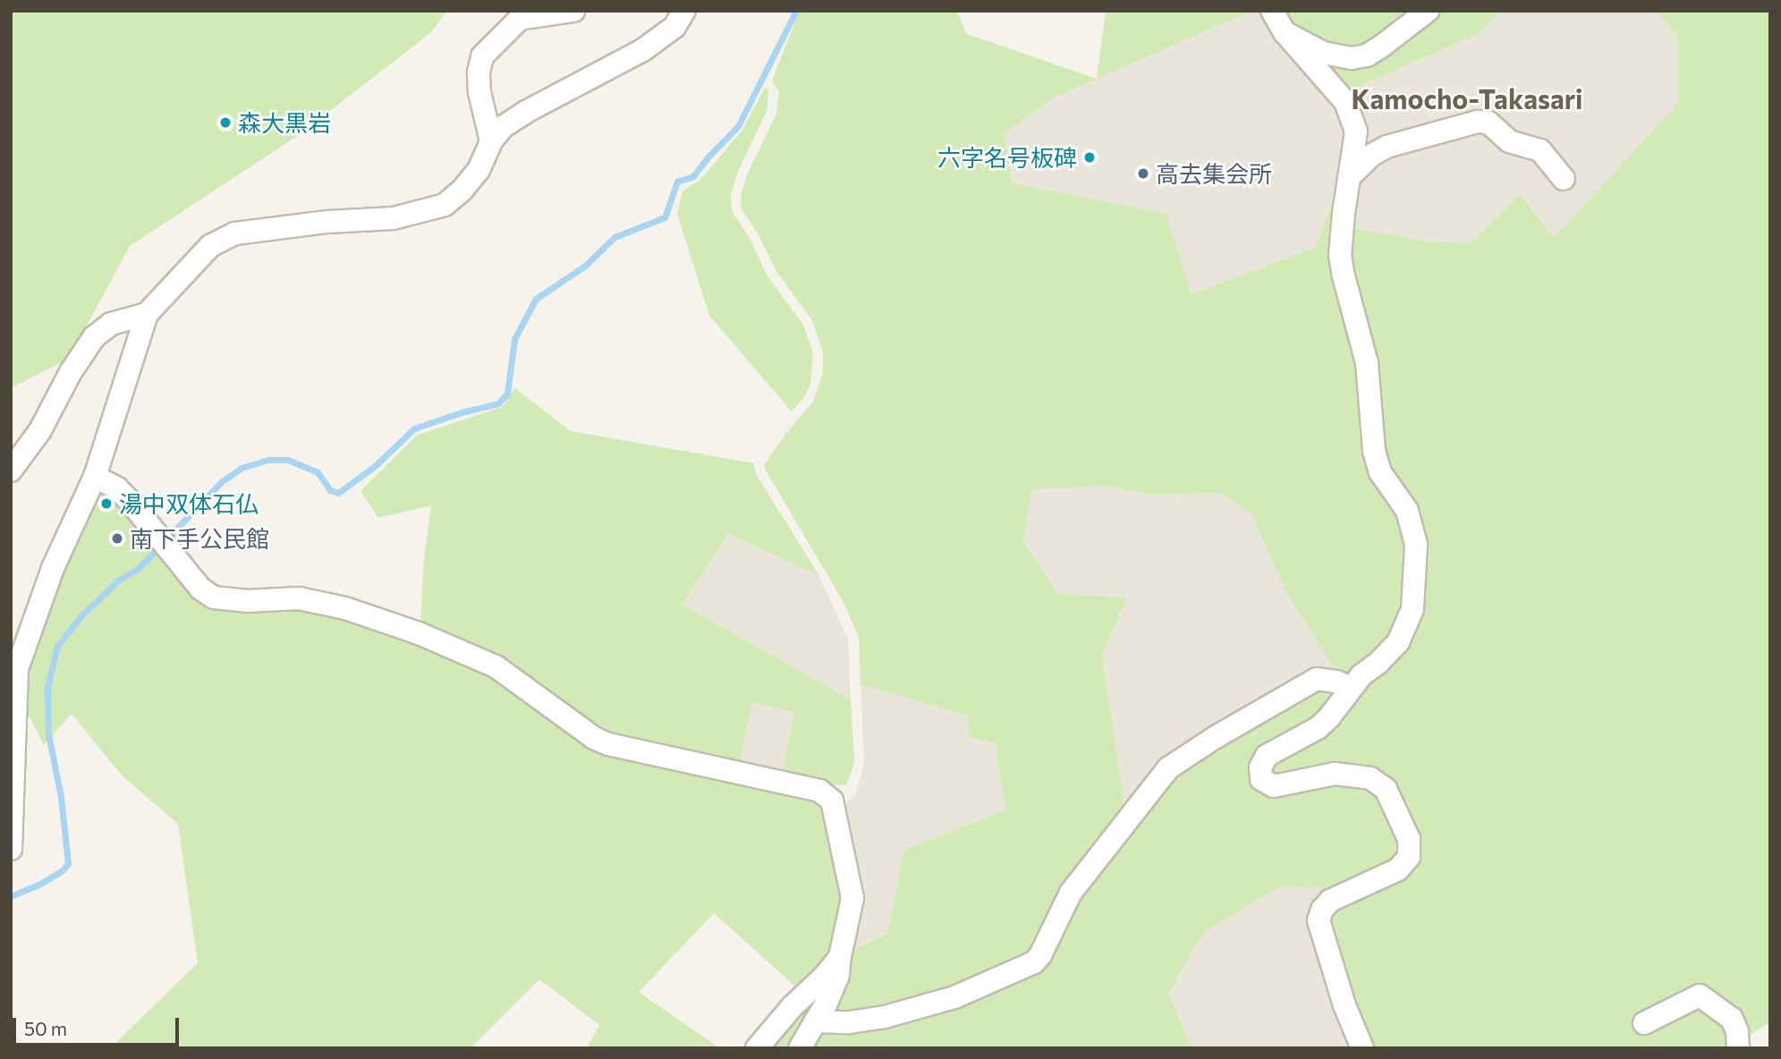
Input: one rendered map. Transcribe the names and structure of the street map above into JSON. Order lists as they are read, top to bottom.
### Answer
{
  "districts": ["Kamocho-Takasari"],
  "places": [
    "森大黒岩",
    "六字名号板碑",
    "高去集会所",
    "湯中双体石仏",
    "南下手公民館"
  ],
  "scale_bar": "50 m"
}
